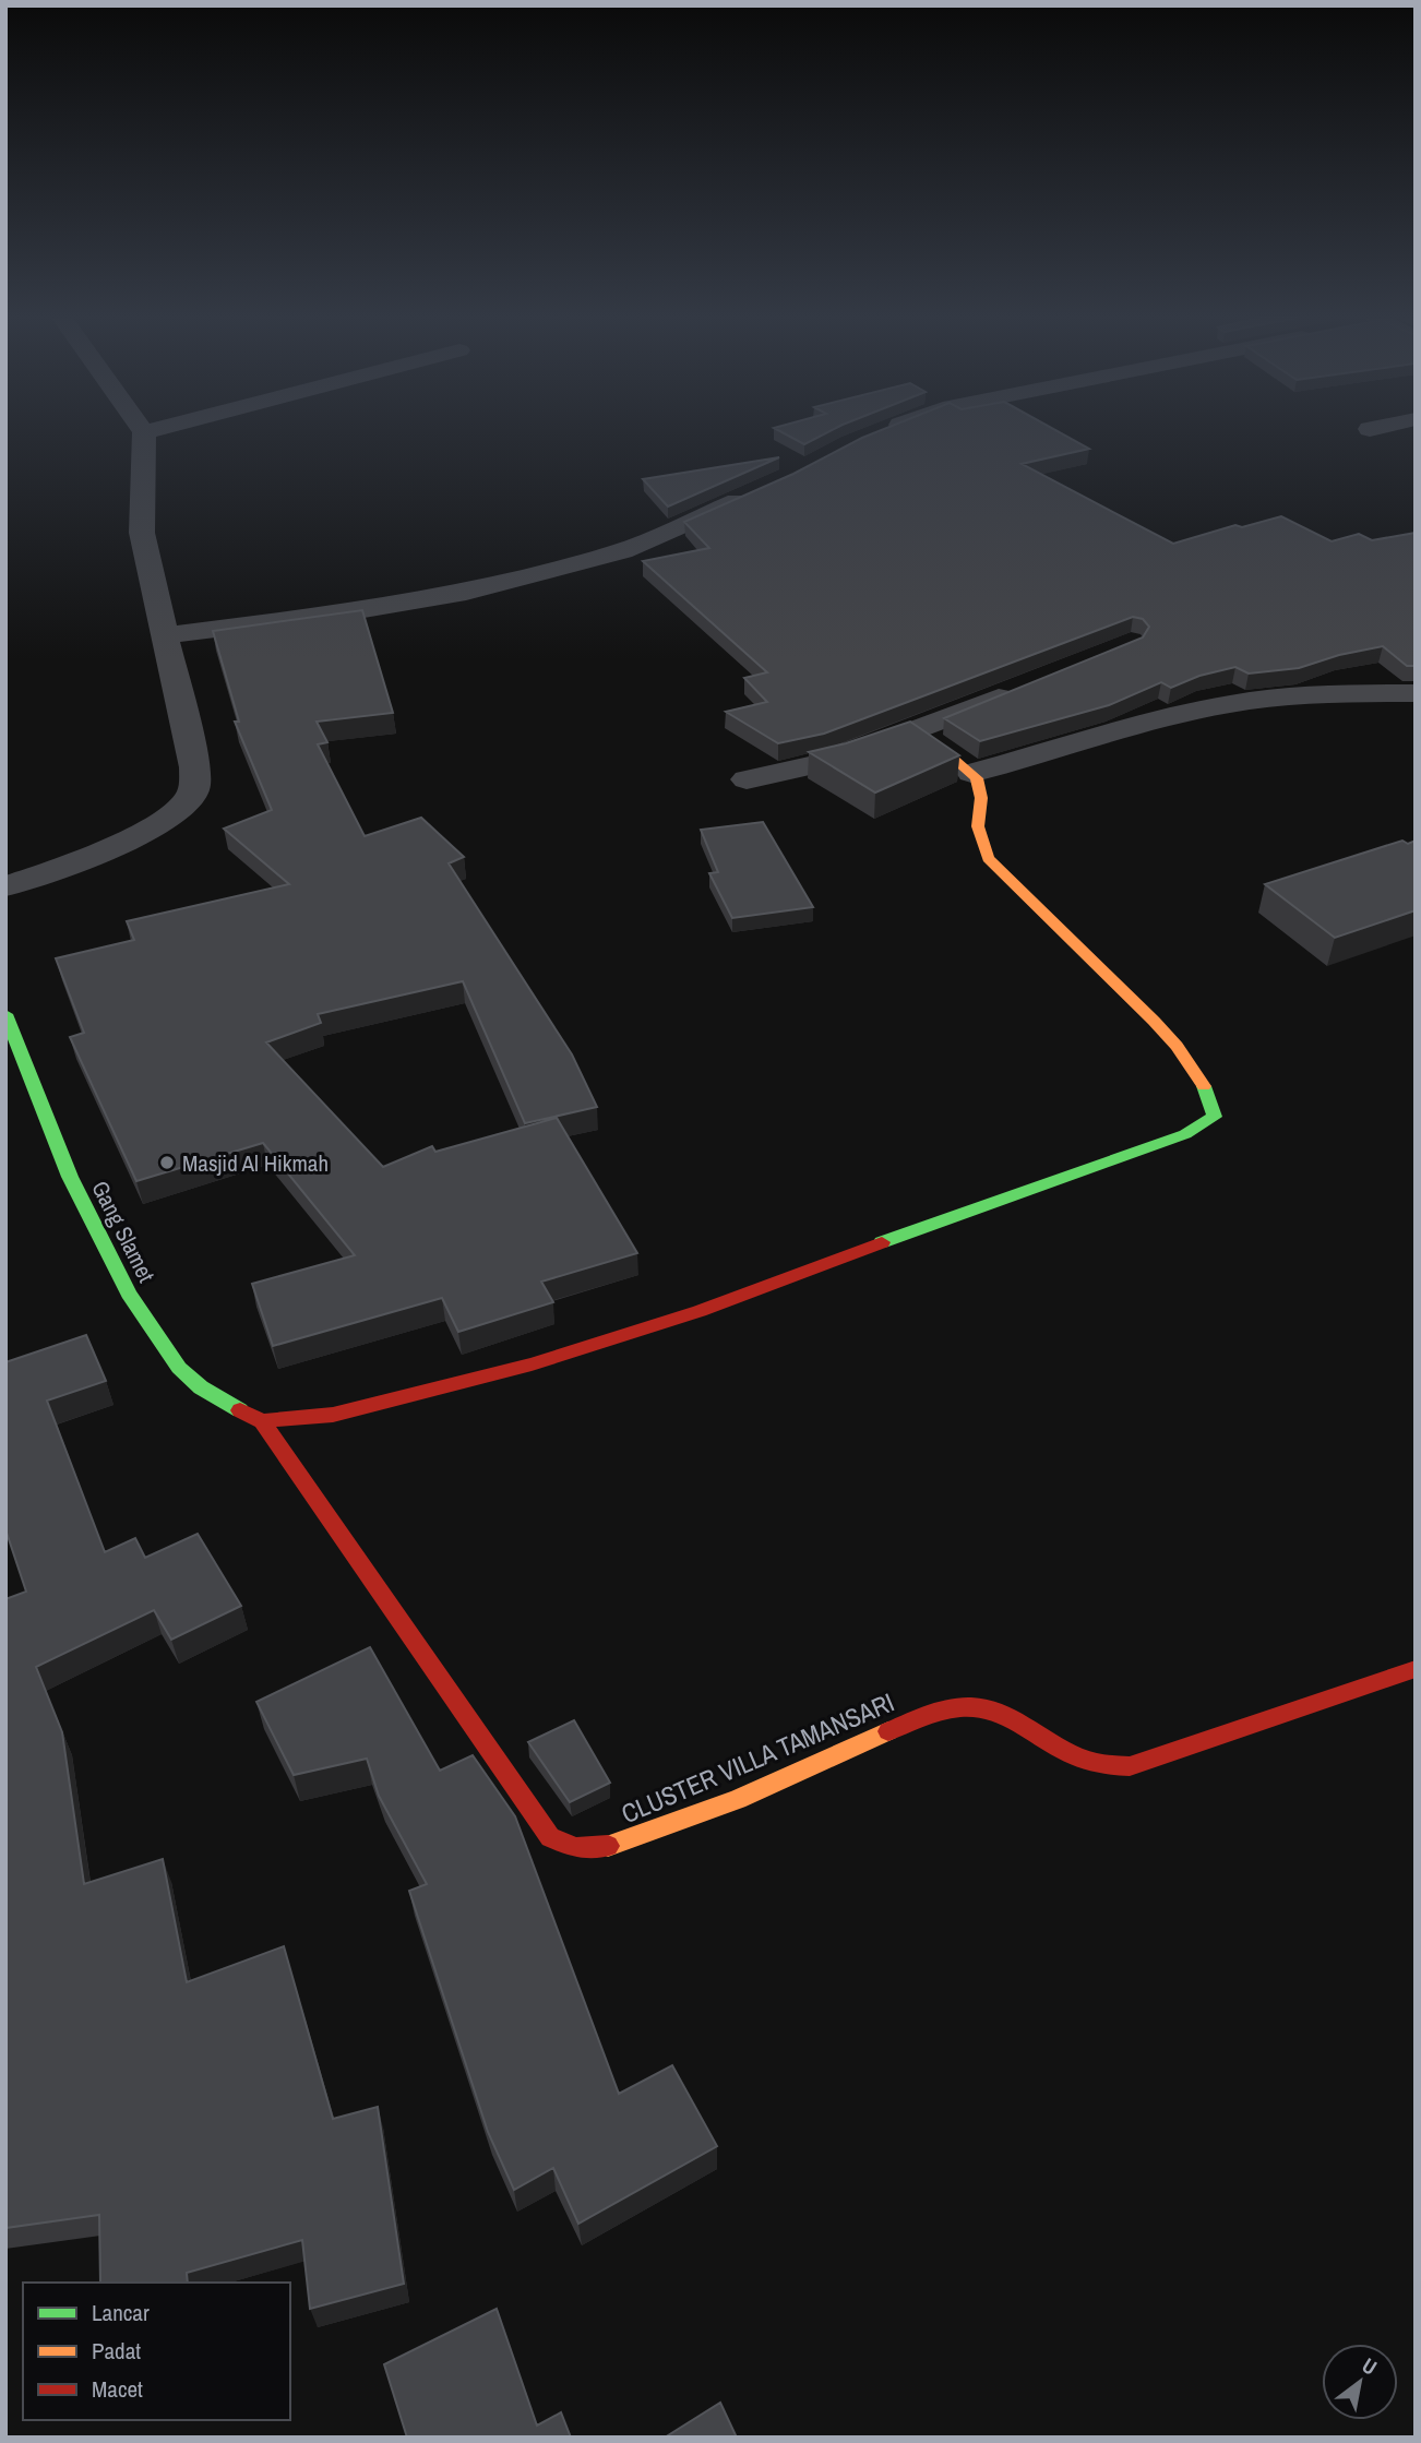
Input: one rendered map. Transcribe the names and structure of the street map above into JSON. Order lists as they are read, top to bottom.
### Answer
{
  "streets": {
    "street": ["Gang Slamet", "CLUSTER VILLA TAMANSARI"]
  },
  "crossings": [
    ["Gang Slamet", "CLUSTER VILLA TAMANSARI"]
  ],
  "places": ["Masjid Al Hikmah"],
  "legend": ["Lancar", "Padat", "Macet"],
  "north": "top right"
}
